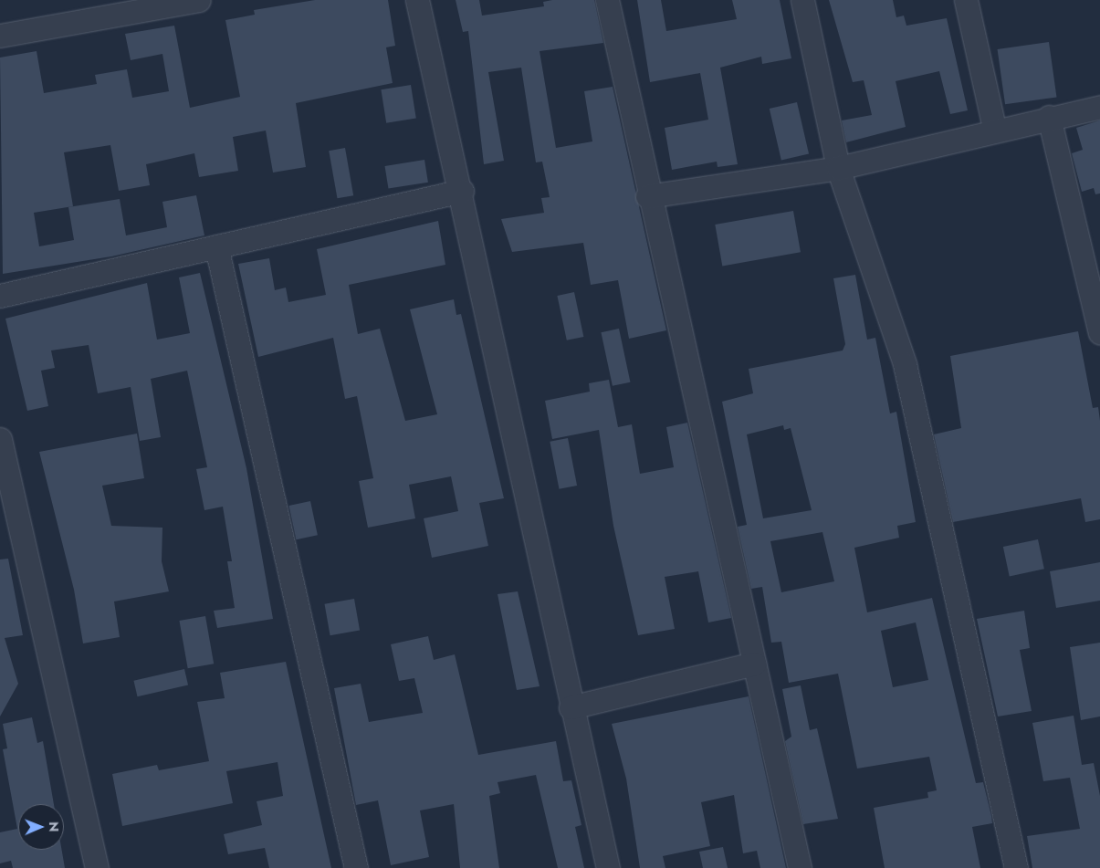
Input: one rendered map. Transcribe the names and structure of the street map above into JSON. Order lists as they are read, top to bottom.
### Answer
{
  "north": "right"
}
